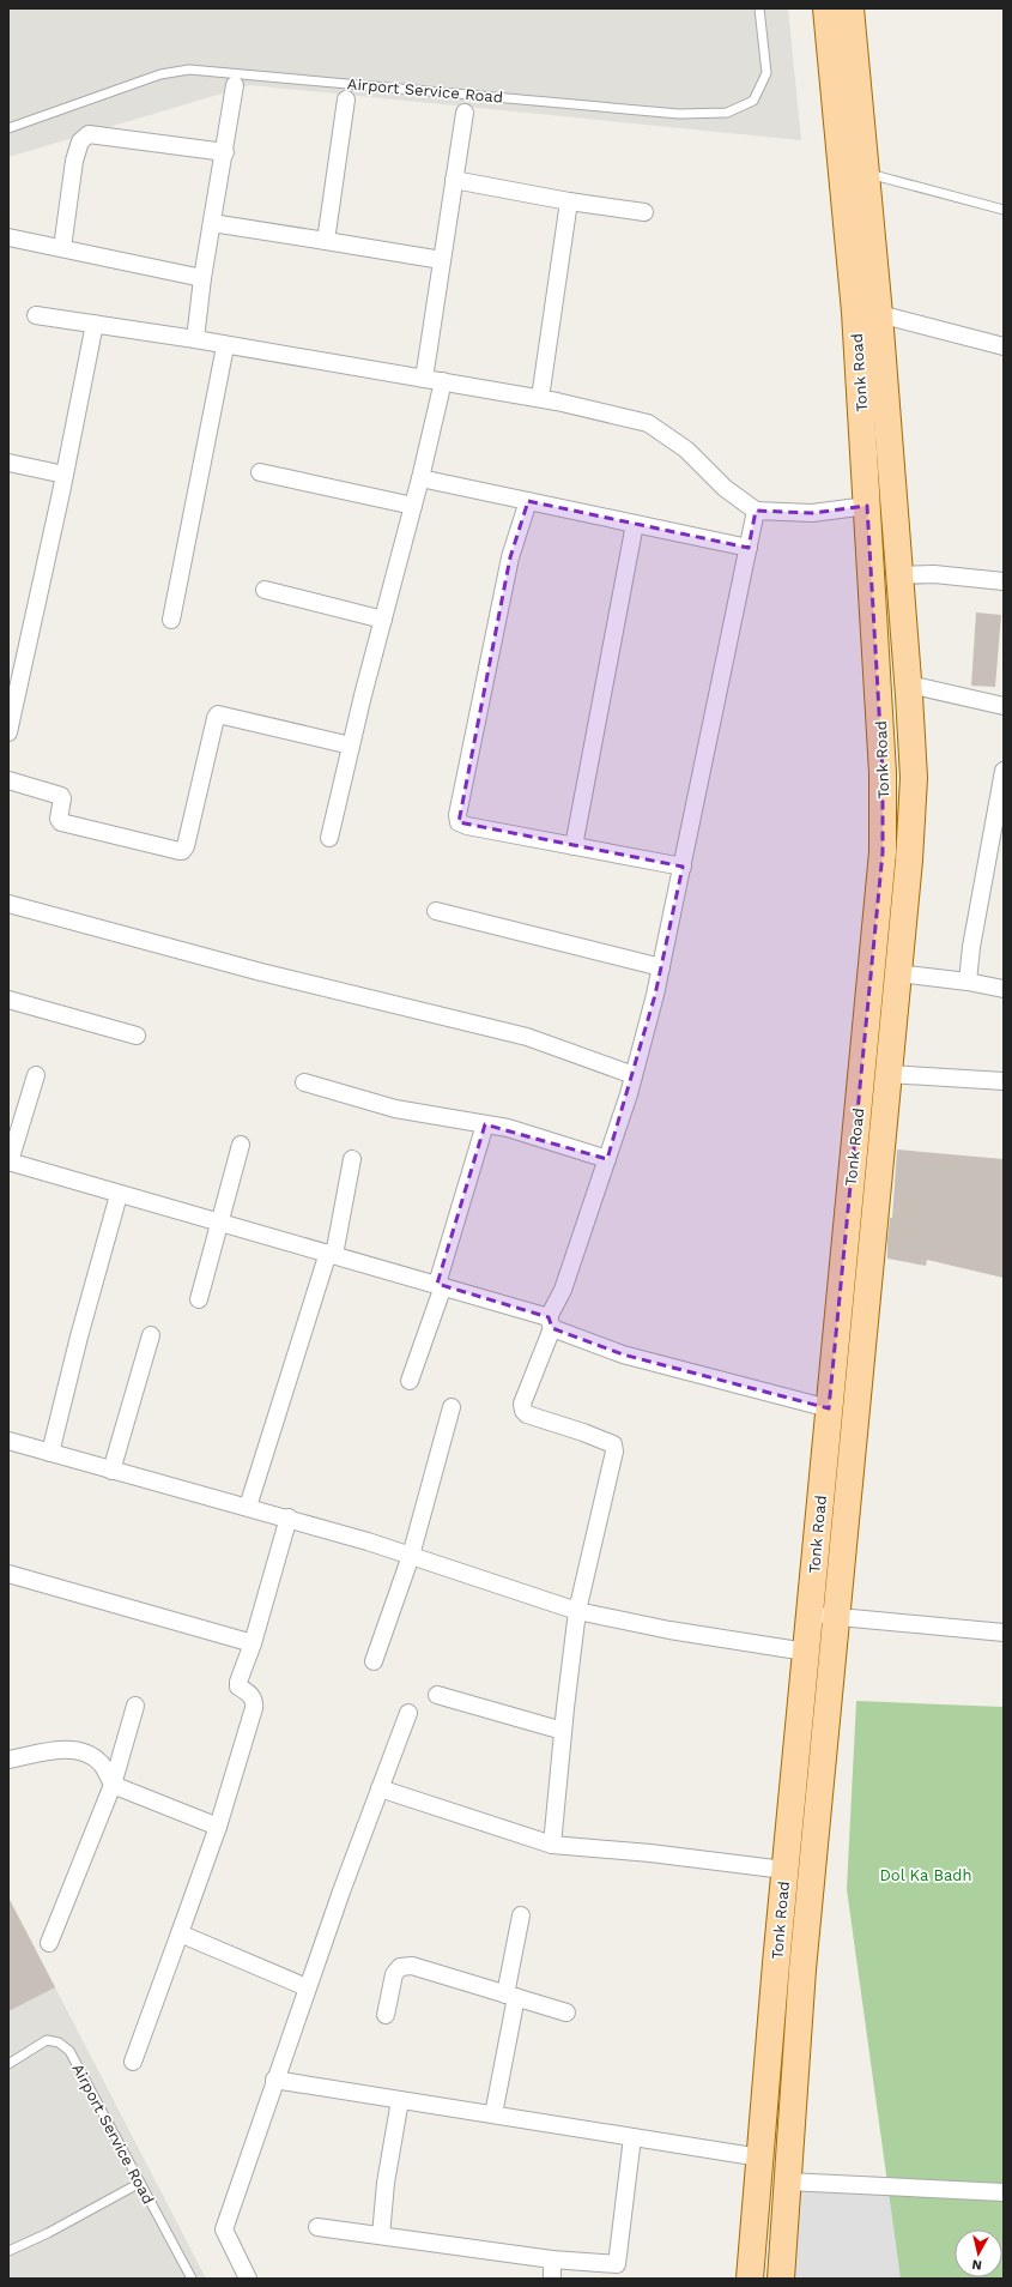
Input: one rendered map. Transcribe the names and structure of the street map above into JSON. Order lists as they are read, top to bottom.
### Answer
{
  "streets": {
    "main road": ["Tonk Road"],
    "lane": ["Airport Service Road"]
  },
  "parks": ["Dol Ka Badh"],
  "north": "bottom"
}
